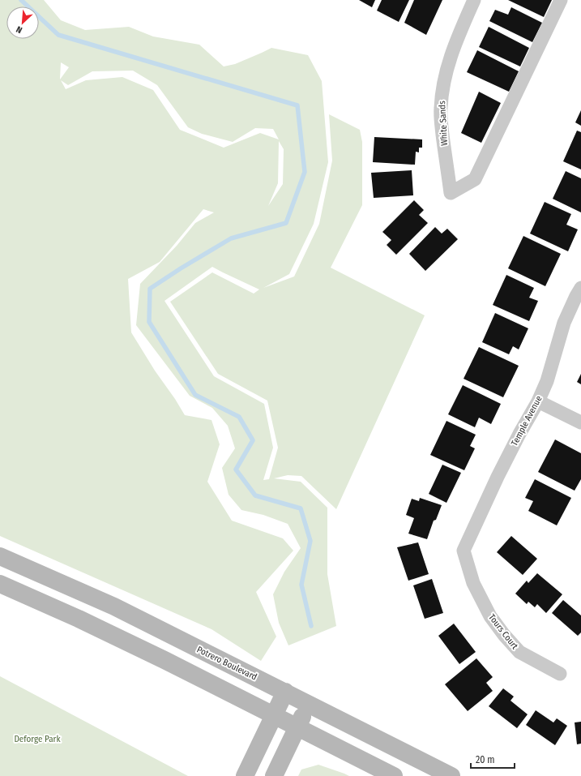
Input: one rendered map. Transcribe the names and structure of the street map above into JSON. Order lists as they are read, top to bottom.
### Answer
{
  "streets": {
    "street": [
      "White Sands",
      "Temple Avenue",
      "Tours Court",
      "Potrero Boulevard"
    ]
  },
  "crossings": [
    ["Temple Avenue", "Tours Court"]
  ],
  "parks": ["Deforge Park"],
  "scale_bar": "20 m",
  "north": "bottom left"
}
